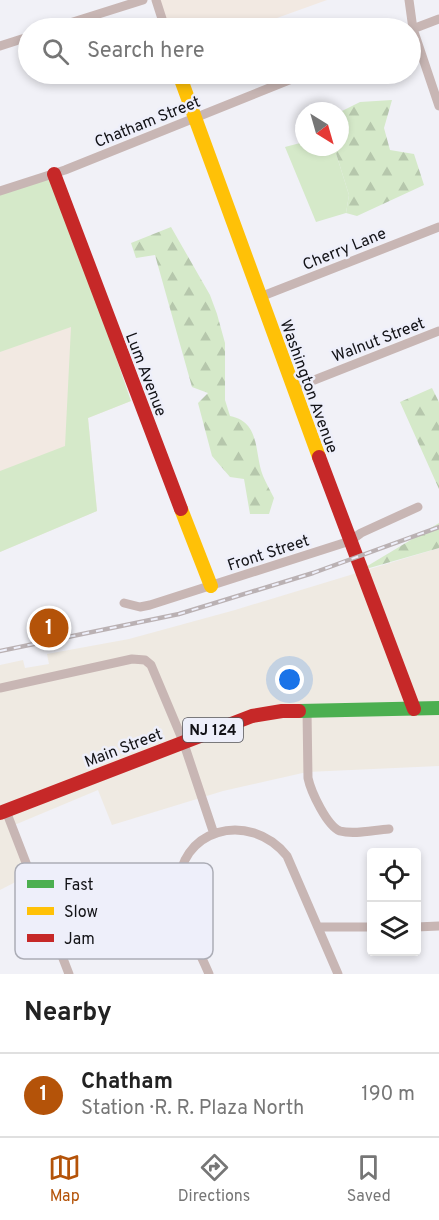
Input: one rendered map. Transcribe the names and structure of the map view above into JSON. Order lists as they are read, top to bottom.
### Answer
{
  "streets": {
    "street": [
      "Chatham Street",
      "Cherry Lane",
      "Walnut Street",
      "Lum Avenue",
      "Washington Avenue",
      "Front Street",
      "NJ 124",
      "Main Street"
    ]
  },
  "crossings": [
    ["Chatham Street", "Lum Avenue"],
    ["Chatham Street", "Washington Avenue"],
    ["Cherry Lane", "Washington Avenue"],
    ["Walnut Street", "Washington Avenue"],
    ["Lum Avenue", "Front Street"],
    ["Washington Avenue", "Front Street"],
    ["Washington Avenue", "Main Street"]
  ],
  "legend": ["Fast", "Slow", "Jam"],
  "north": "bottom right",
  "page": {
    "search": "Search here",
    "pins": "1",
    "heading": "Nearby",
    "list": [
      {
        "mark": "1",
        "name": "Chatham",
        "note": "Station · R. R. Plaza North",
        "value": "190 m"
      }
    ],
    "nav": ["Map", "Directions", "Saved"]
  }
}
